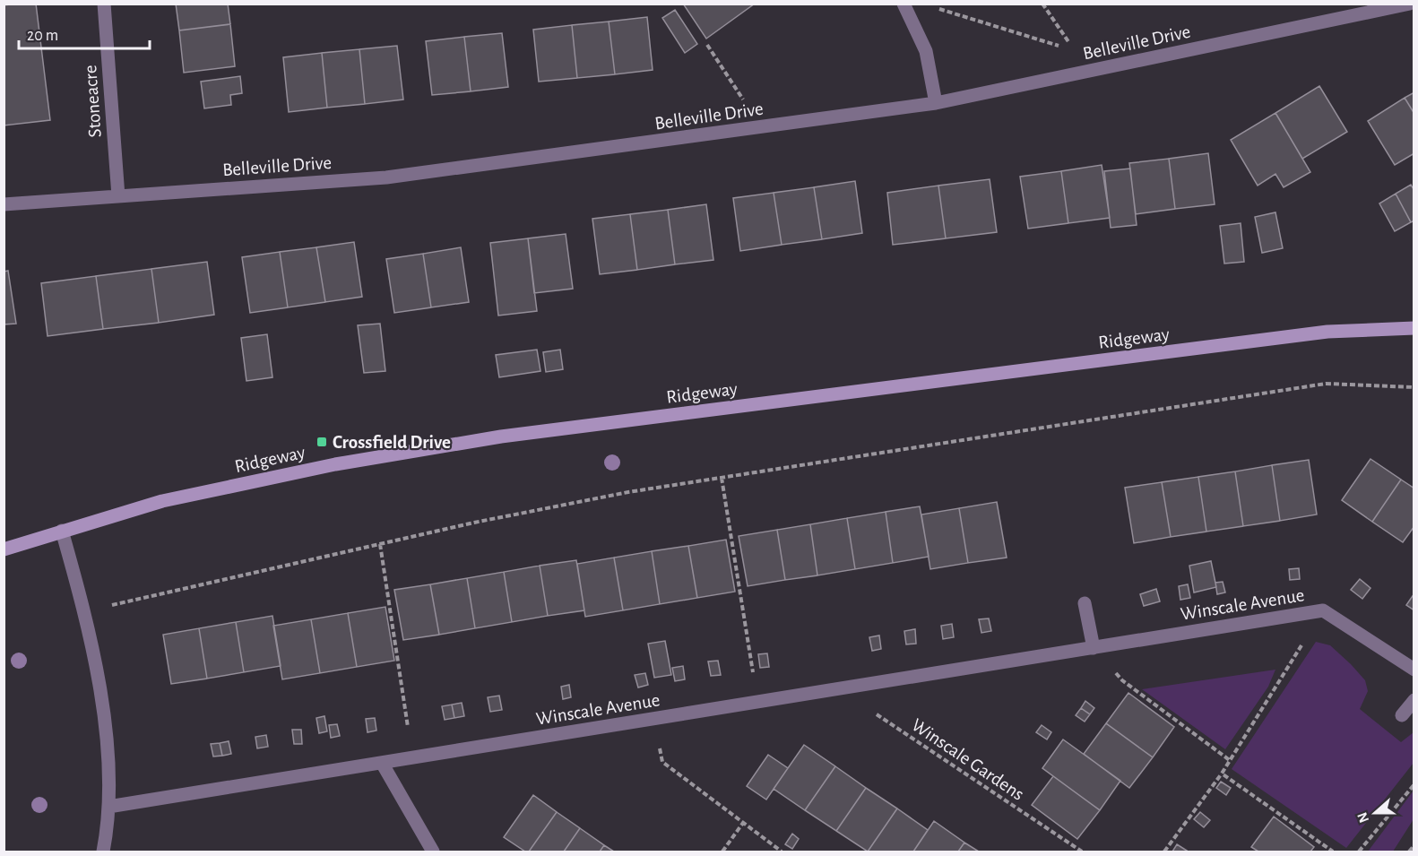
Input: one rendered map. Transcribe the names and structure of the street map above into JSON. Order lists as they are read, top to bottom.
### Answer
{
  "streets": {
    "street": [
      "Belleville Drive",
      "Stoneacre",
      "Ridgeway",
      "Winscale Avenue"
    ],
    "path": ["Winscale Gardens"]
  },
  "crossings": [
    ["Belleville Drive", "Stoneacre"],
    ["Winscale Avenue", "Winscale Gardens"]
  ],
  "places": {
    "transit": ["Crossfield Drive"]
  },
  "scale_bar": "20 m",
  "north": "left"
}
